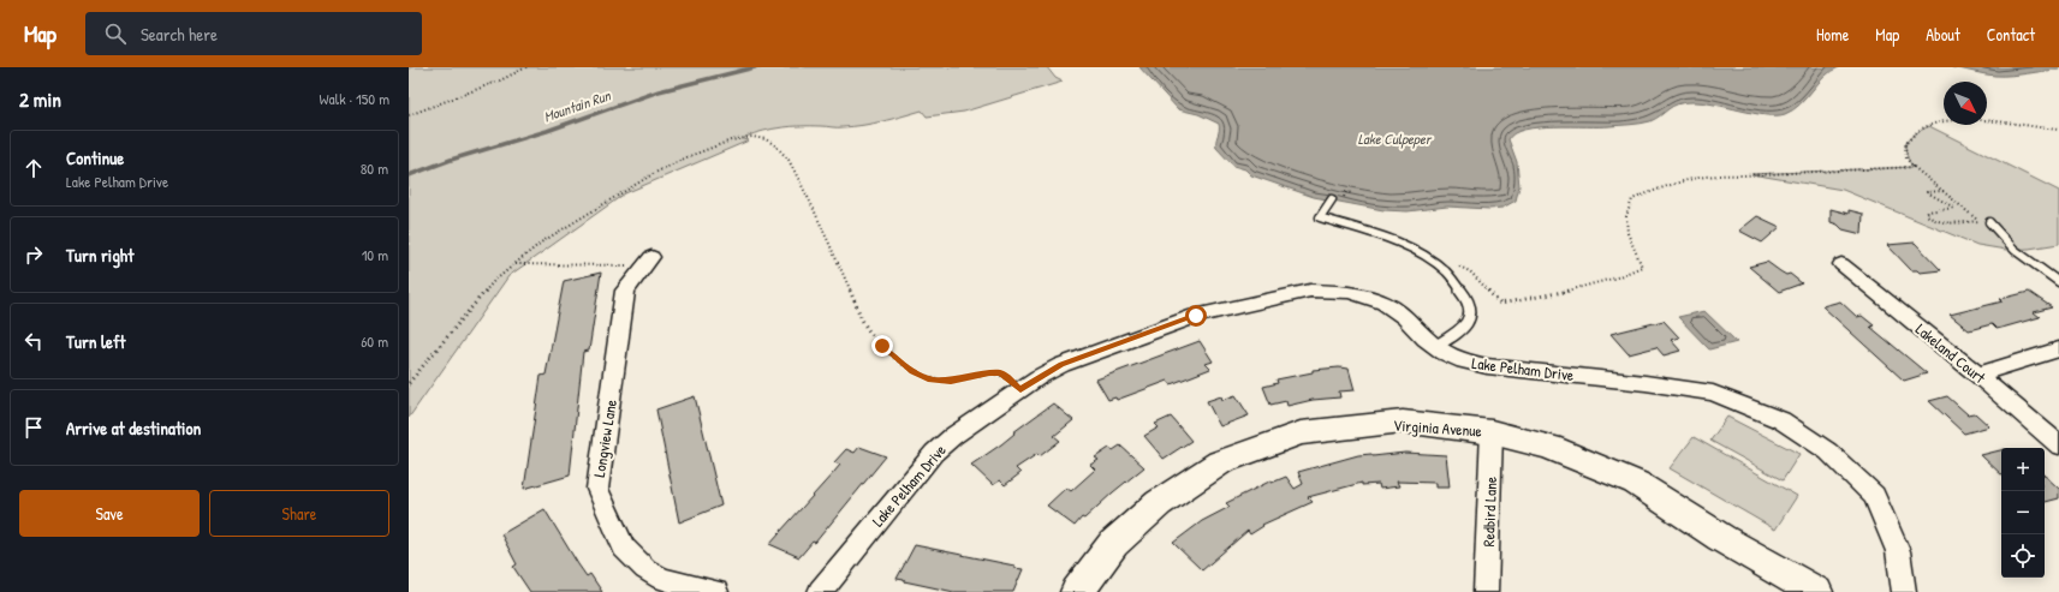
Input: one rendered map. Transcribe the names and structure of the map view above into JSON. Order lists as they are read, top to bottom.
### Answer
{
  "streets": {
    "street": [
      "Lakeland Court",
      "Lake Pelham Drive",
      "Virginia Avenue",
      "Longview Lane",
      "Redbird Lane"
    ]
  },
  "crossings": [
    ["Virginia Avenue", "Redbird Lane"]
  ],
  "water": ["Mountain Run", "Lake Culpeper"],
  "north": "bottom right",
  "page": {
    "header": "Map",
    "search": "Search here",
    "nav": [
      "Home",
      "Map",
      "About",
      "Contact"
    ],
    "heading": ["2 min", "Walk · 150 m"],
    "list": [
      ["Continue", "Lake Pelham Drive", "80 m"],
      ["Turn right", "10 m"],
      ["Turn left", "60 m"],
      "Arrive at destination"
    ],
    "map_buttons": ["+", "−"],
    "buttons": ["Save", "Share"]
  }
}
